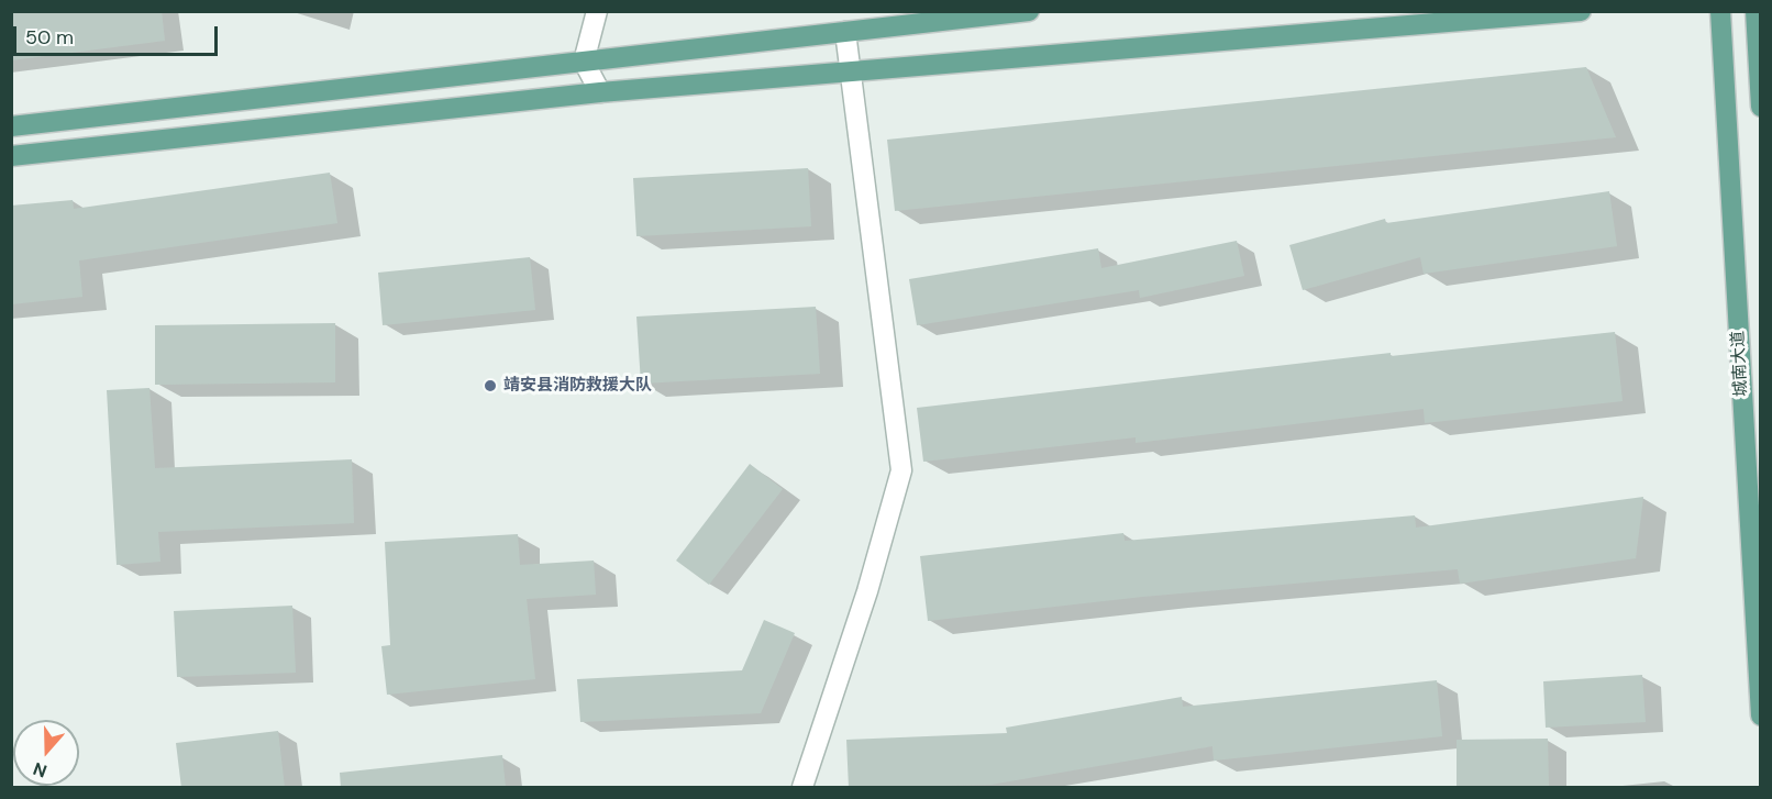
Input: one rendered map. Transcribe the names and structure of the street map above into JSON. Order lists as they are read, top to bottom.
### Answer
{
  "streets": {
    "main road": ["城南大道"]
  },
  "places": ["靖安县消防救援大队"],
  "scale_bar": "50 m",
  "north": "bottom"
}
